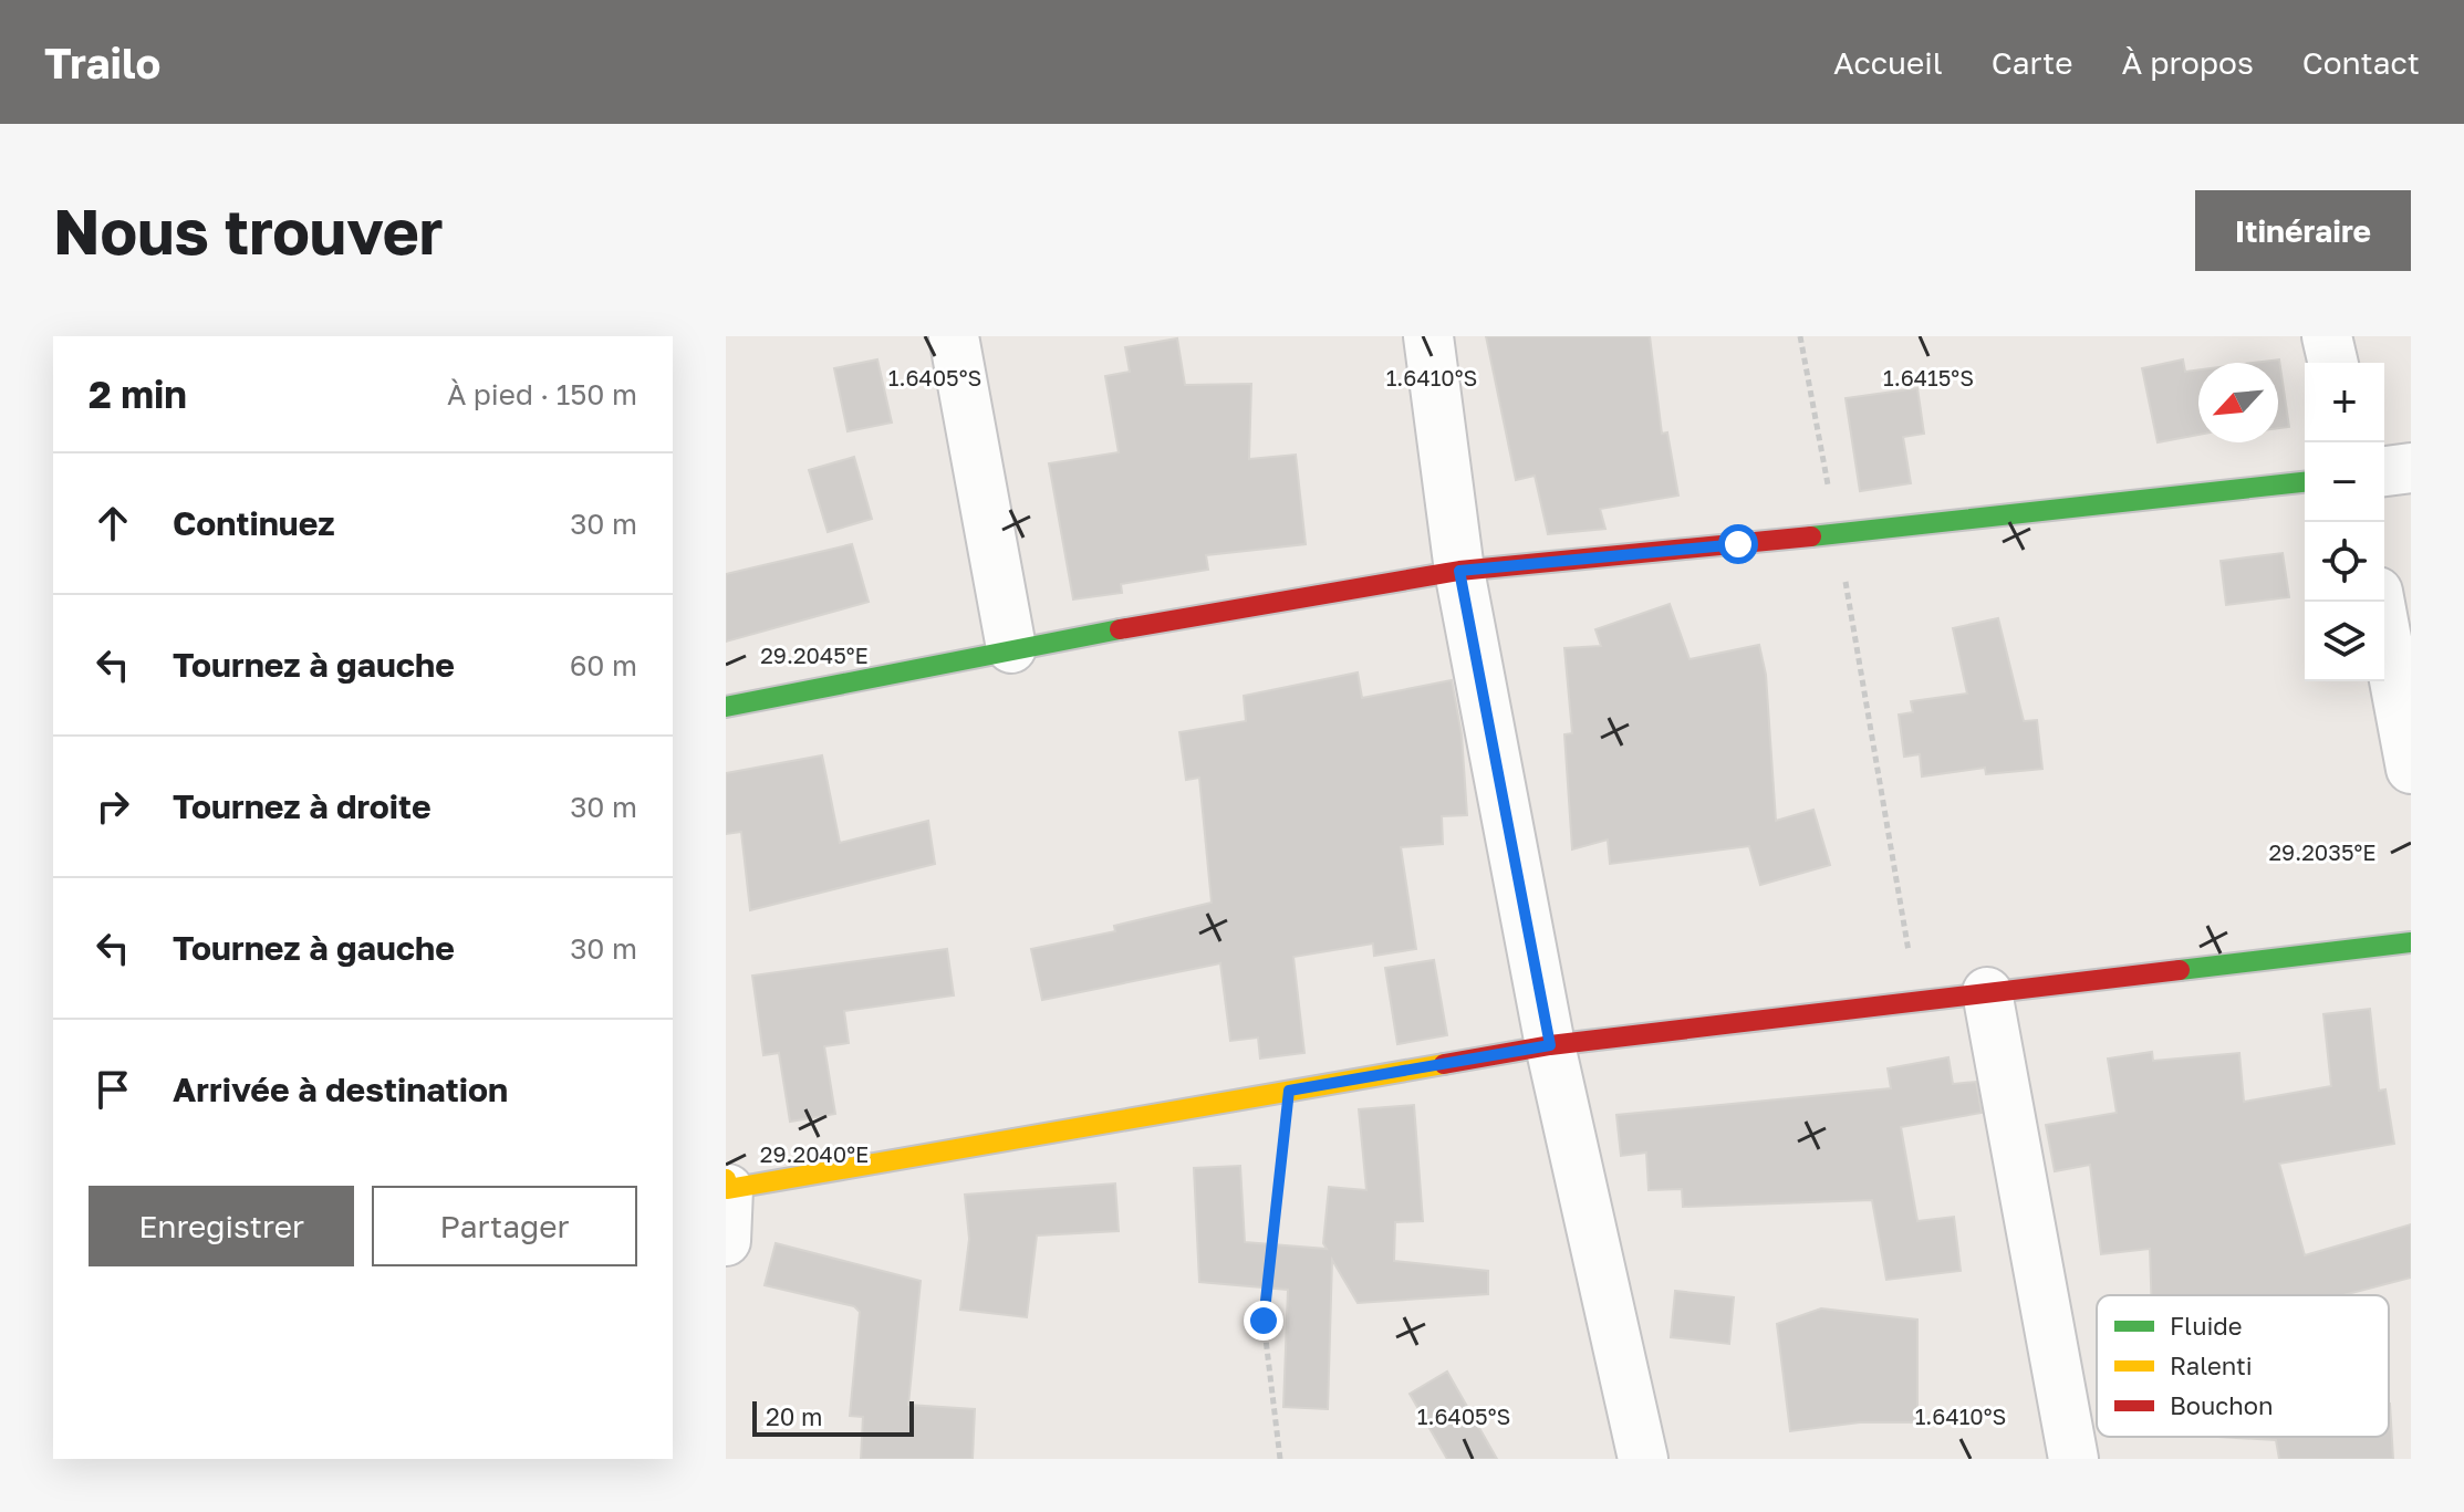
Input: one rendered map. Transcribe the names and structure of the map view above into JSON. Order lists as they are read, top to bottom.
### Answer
{
  "legend": ["Fluide", "Ralenti", "Bouchon"],
  "scale_bar": "20 m",
  "north": "bottom left",
  "page": {
    "header": "Trailo",
    "nav": [
      "Accueil",
      "Carte",
      "À propos",
      "Contact"
    ],
    "buttons": [
      "Itinéraire",
      ["Enregistrer", "Partager"]
    ],
    "title": "Nous trouver",
    "heading": ["2 min", "À pied · 150 m"],
    "map_buttons": ["+", "−"],
    "list": [
      ["Continuez", "30 m"],
      ["Tournez à gauche", "60 m"],
      ["Tournez à droite", "30 m"],
      ["Tournez à gauche", "30 m"],
      "Arrivée à destination"
    ],
    "scale": "20 m"
  },
  "coordinates": [
    "1.6415°S",
    "1.6405°S",
    "1.6410°S",
    "29.2045°E",
    "29.2035°E",
    "29.2040°E"
  ]
}
